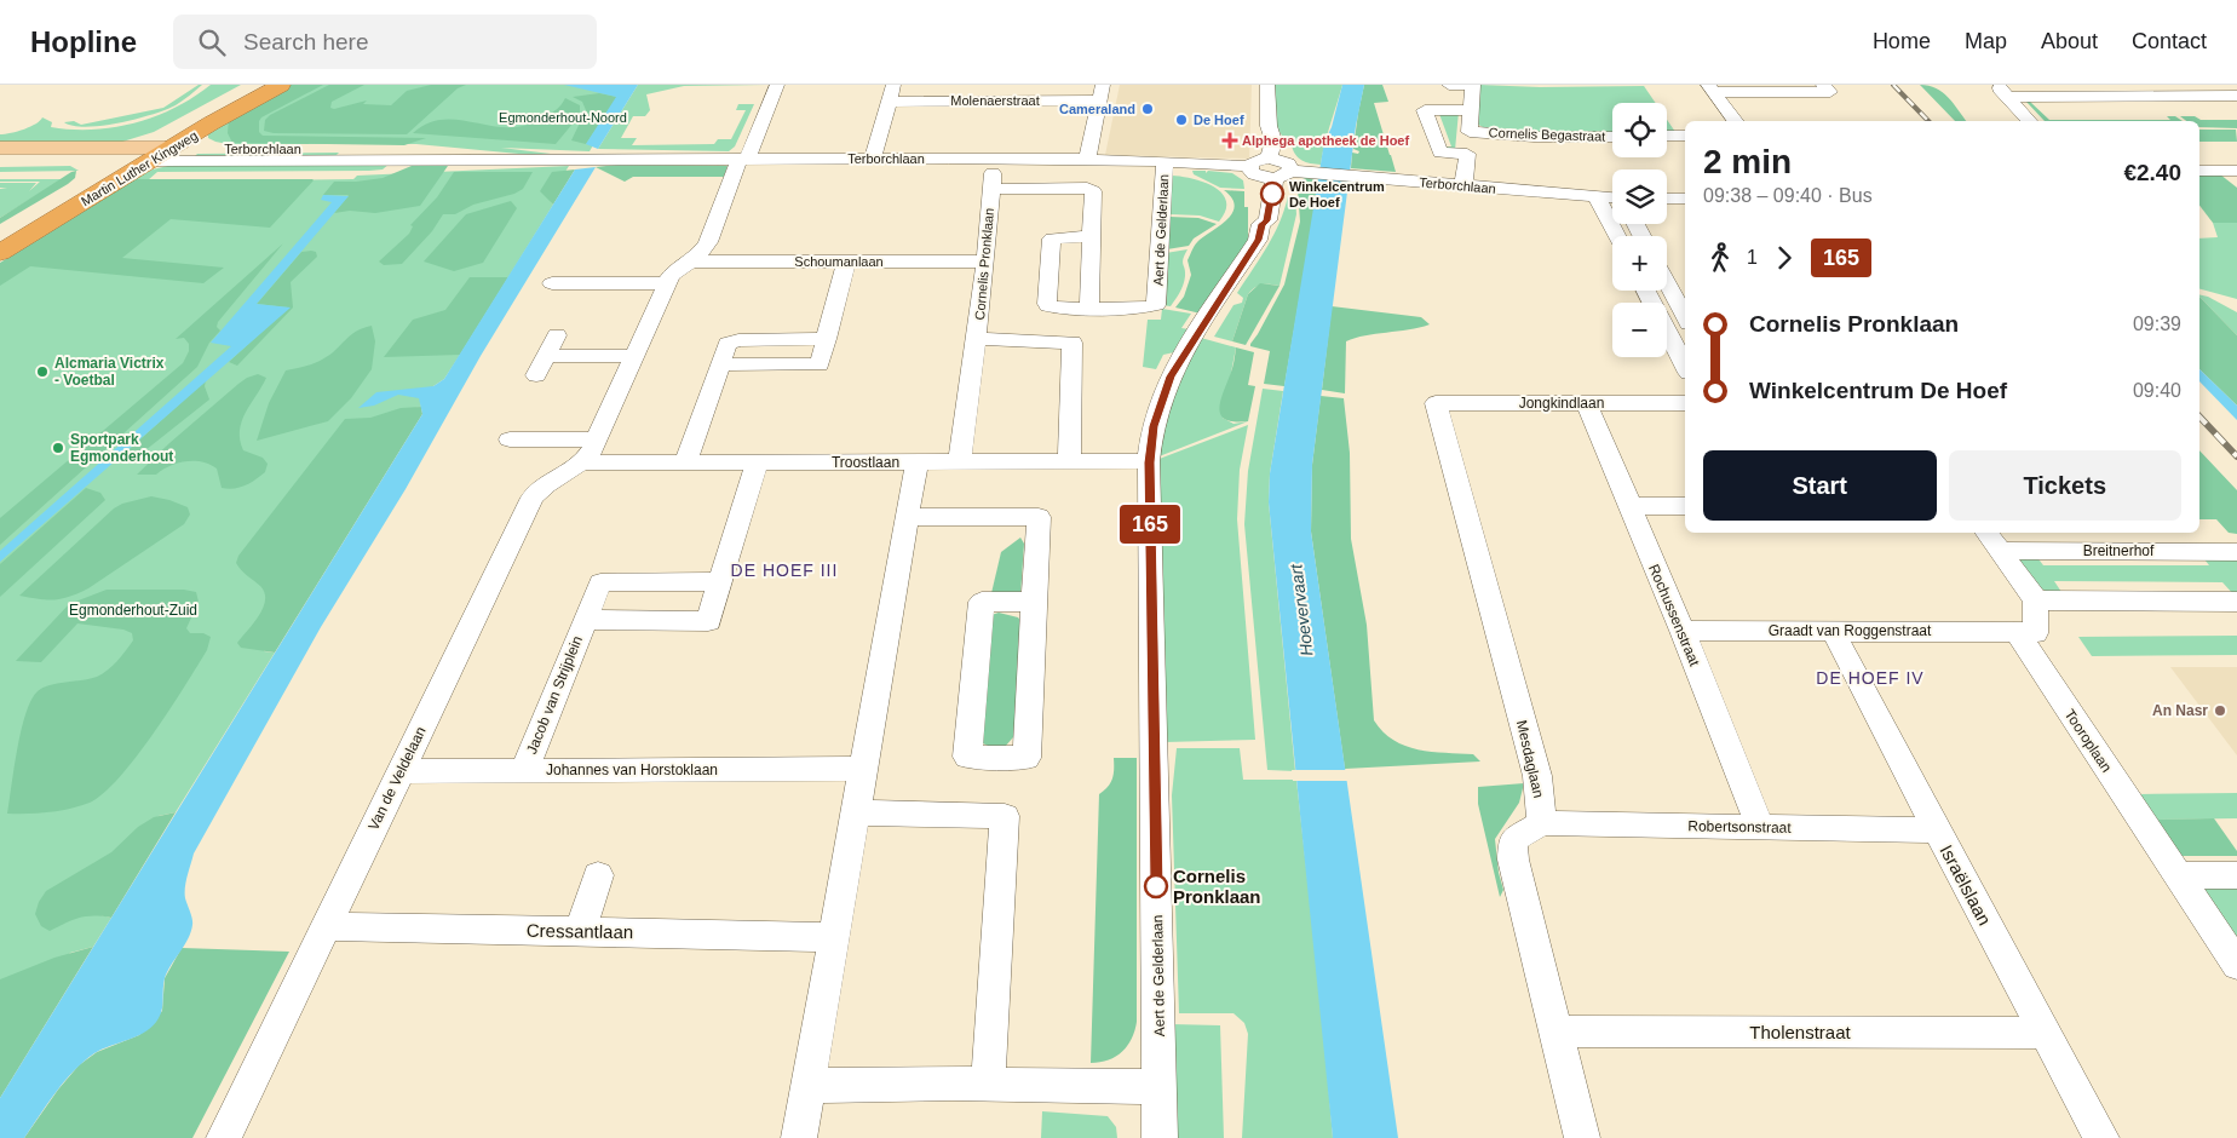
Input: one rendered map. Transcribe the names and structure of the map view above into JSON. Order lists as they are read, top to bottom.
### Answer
{
  "streets": {
    "highway": ["Martin Luther Kingweg"],
    "main road": ["Terborchlaan"],
    "street": [
      "Molenaerstraat",
      "Cornelis Begastraat",
      "Aert de Gelderlaan",
      "Schoumanlaan",
      "Cornelis Pronklaan",
      "Jongkindlaan",
      "Troostlaan",
      "Breitnerhof",
      "Rochussenstraat",
      "Graadt van Roggenstraat",
      "Jacob van Strijplein",
      "Tooroplaan",
      "Mesdaglaan",
      "Johannes van Horstoklaan",
      "Van de Veldelaan",
      "Robertsonstraat",
      "Israëlslaan",
      "Cressantlaan",
      "Tholenstraat"
    ]
  },
  "crossings": [
    ["Terborchlaan", "Martin Luther Kingweg"],
    ["Terborchlaan", "Aert de Gelderlaan"],
    ["Terborchlaan", "Cornelis Pronklaan"],
    ["Terborchlaan", "Van de Veldelaan"],
    ["Aert de Gelderlaan", "Cornelis Pronklaan"],
    ["Aert de Gelderlaan", "Troostlaan"],
    ["Schoumanlaan", "Cornelis Pronklaan"],
    ["Schoumanlaan", "Van de Veldelaan"],
    ["Cornelis Pronklaan", "Troostlaan"],
    ["Jongkindlaan", "Rochussenstraat"],
    ["Jongkindlaan", "Mesdaglaan"],
    ["Troostlaan", "Jacob van Strijplein"],
    ["Troostlaan", "Van de Veldelaan"],
    ["Rochussenstraat", "Graadt van Roggenstraat"],
    ["Rochussenstraat", "Robertsonstraat"],
    ["Graadt van Roggenstraat", "Tooroplaan"],
    ["Graadt van Roggenstraat", "Israëlslaan"],
    ["Jacob van Strijplein", "Johannes van Horstoklaan"],
    ["Mesdaglaan", "Robertsonstraat"],
    ["Johannes van Horstoklaan", "Van de Veldelaan"],
    ["Van de Veldelaan", "Cressantlaan"],
    ["Robertsonstraat", "Israëlslaan"],
    ["Israëlslaan", "Tholenstraat"]
  ],
  "districts": ["DE HOEF III", "DE HOEF IV"],
  "water": ["Hoevervaart"],
  "parks": ["Egmonderhout-Noord", "Egmonderhout-Zuid"],
  "places": {
    "other": [
      "Cameraland",
      "De Hoef",
      "Winkelcentrum De Hoef",
      "Alcmaria Victrix - Voetbal",
      "Sportpark Egmonderhout",
      "An Nasr",
      "Cornelis Pronklaan"
    ],
    "health": ["Alphega apotheek de Hoef"]
  },
  "lines": ["bus line 165"],
  "page": {
    "header": "Hopline",
    "search": "Search here",
    "nav": [
      "Home",
      "Map",
      "About",
      "Contact"
    ],
    "on_map": "165",
    "map_buttons": ["+", "−"],
    "heading": ["2 min", "09:38 – 09:40 · Bus", "€2.40"],
    "legs": ["1", "165"],
    "list": [
      {
        "name": "Cornelis Pronklaan",
        "value": "09:39"
      },
      {
        "name": "Winkelcentrum De Hoef",
        "value": "09:40"
      }
    ],
    "buttons": ["Start", "Tickets"]
  }
}
